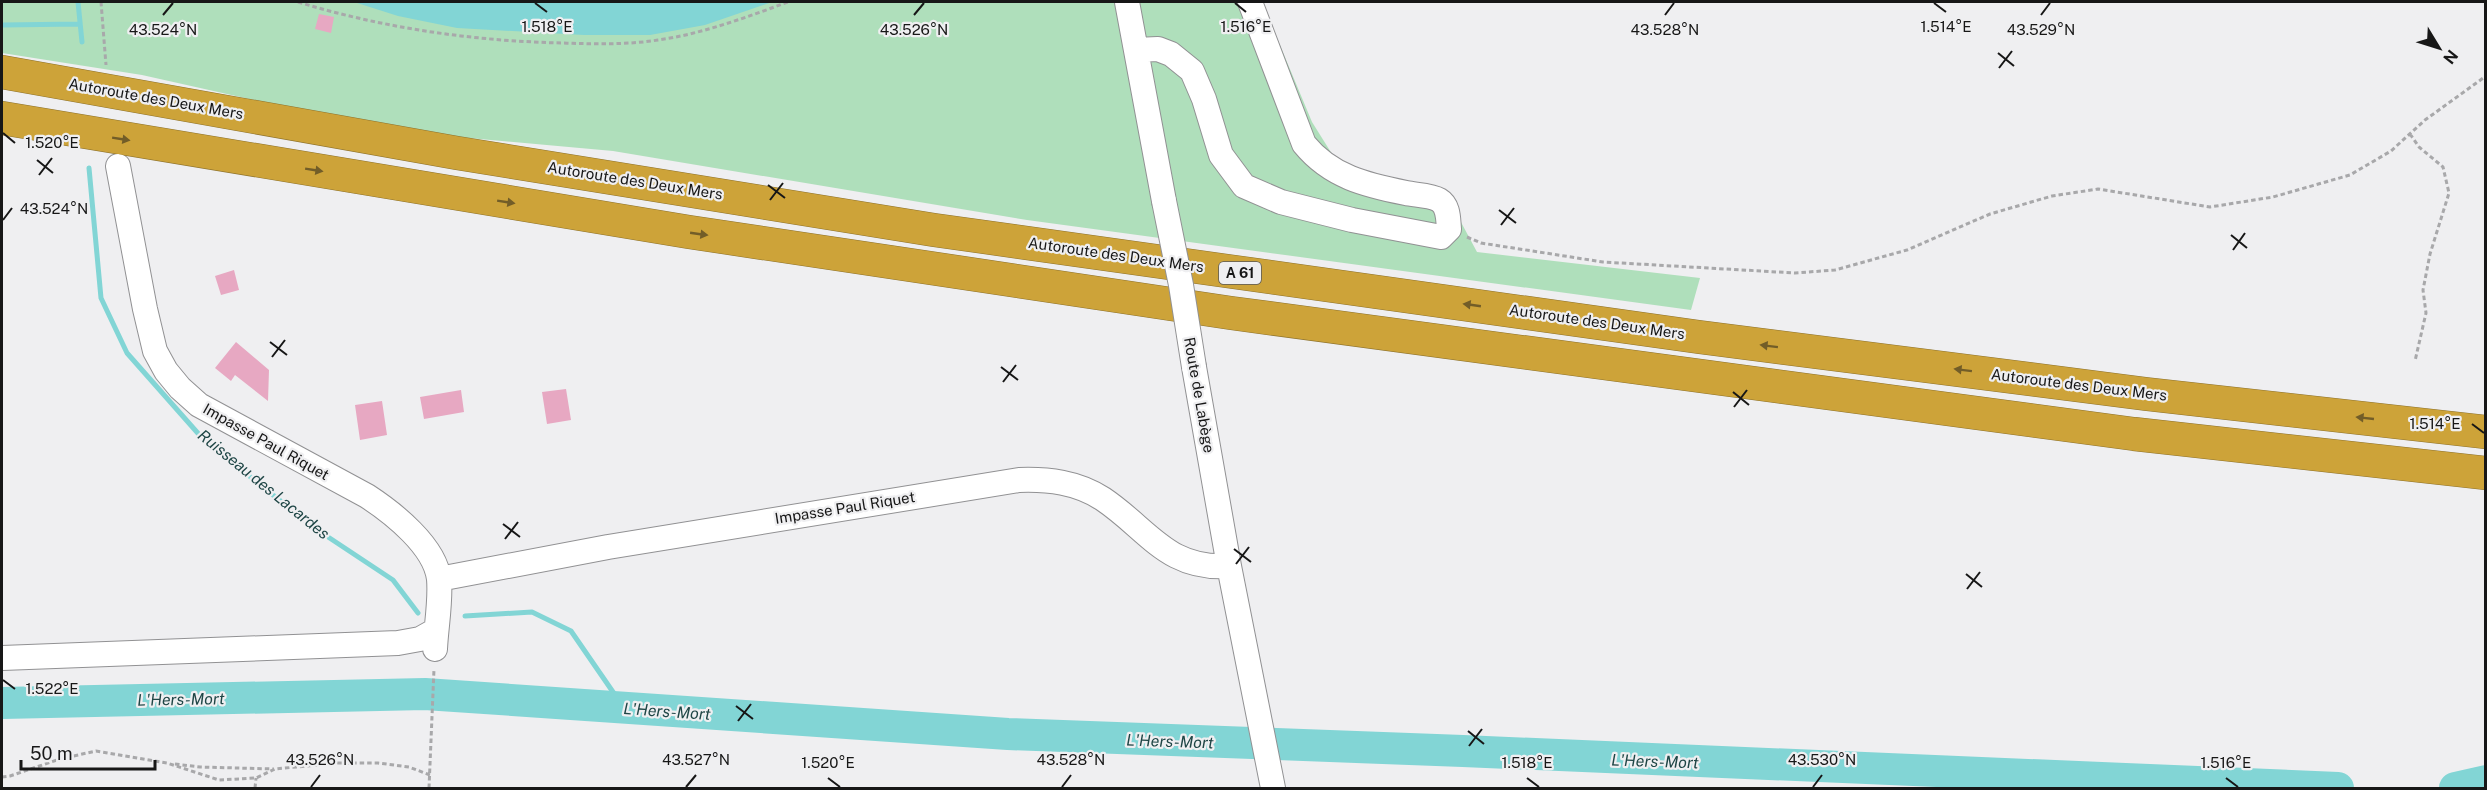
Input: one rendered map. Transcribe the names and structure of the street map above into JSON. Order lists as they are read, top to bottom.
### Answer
{
  "streets": {
    "highway": ["Autoroute des Deux Mers", "A 61"],
    "street": ["Route de Labège", "Impasse Paul Riquet"]
  },
  "crossings": [
    ["Route de Labège", "Impasse Paul Riquet"]
  ],
  "water": ["Ruisseau des Lacardes", "L'Hers-Mort"],
  "scale_bar": "50 m",
  "north": "bottom right",
  "coordinates": [
    "1.518°E",
    "1.516°E",
    "1.514°E",
    "43.524°N",
    "43.526°N",
    "43.528°N",
    "43.529°N",
    "1.520°E",
    "1.522°E",
    "43.527°N",
    "43.530°N"
  ]
}
